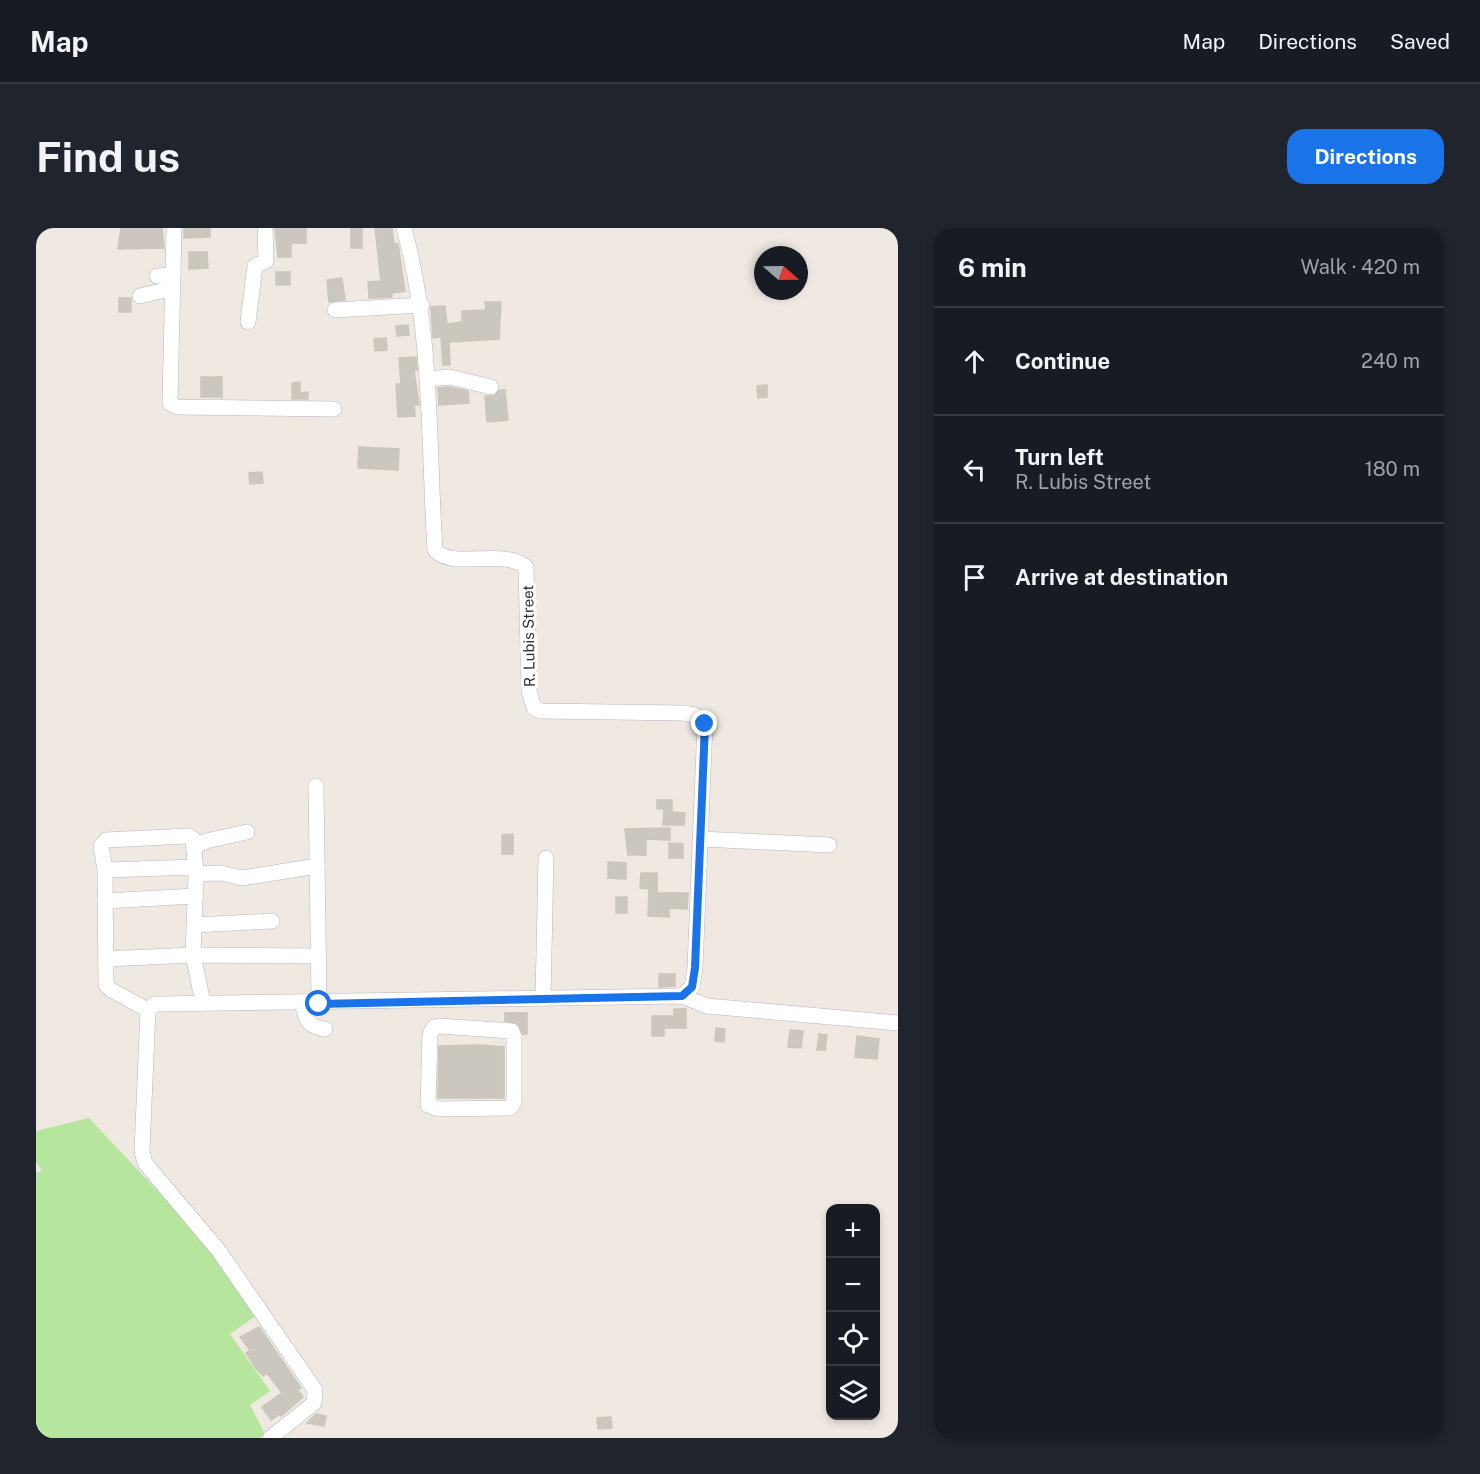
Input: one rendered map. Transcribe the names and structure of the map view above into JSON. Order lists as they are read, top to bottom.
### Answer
{
  "streets": {
    "street": ["R. Lubis Street"]
  },
  "north": "right",
  "page": {
    "header": "Map",
    "nav": ["Map", "Directions", "Saved"],
    "buttons": "Directions",
    "title": "Find us",
    "heading": ["6 min", "Walk · 420 m"],
    "list": [
      ["Continue", "240 m"],
      ["Turn left", "R. Lubis Street", "180 m"],
      "Arrive at destination"
    ],
    "map_buttons": ["+", "−"]
  }
}
